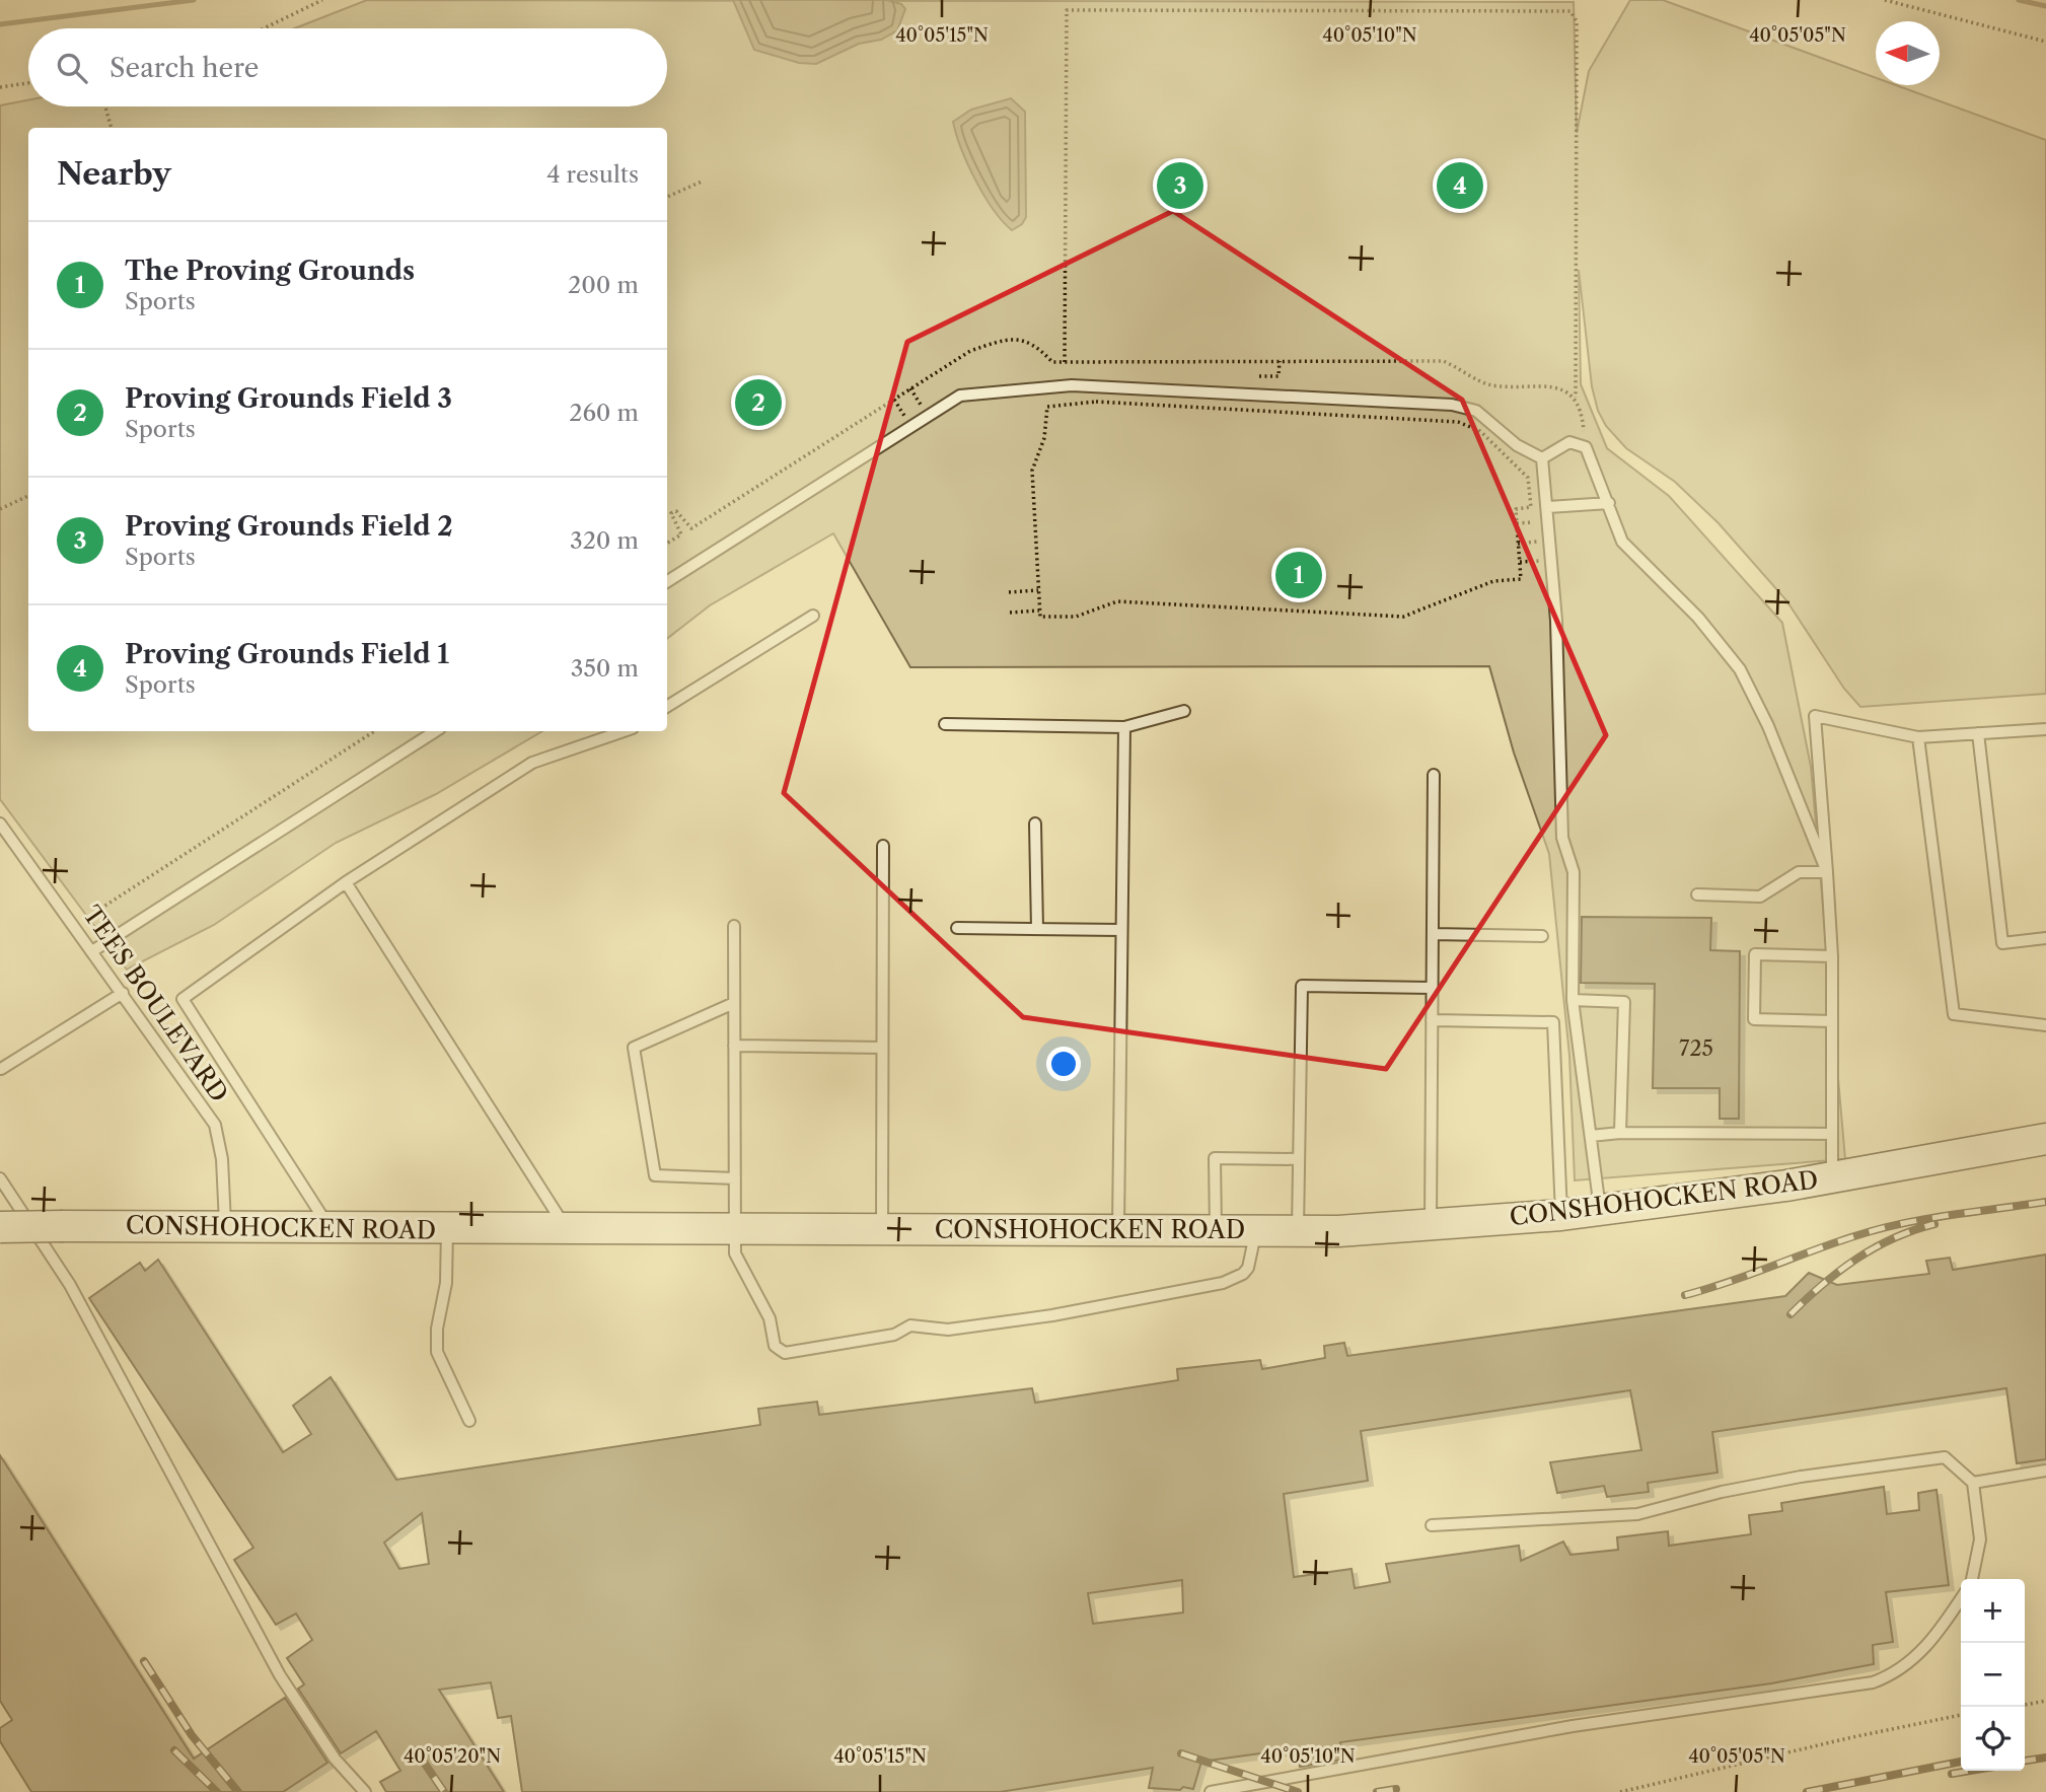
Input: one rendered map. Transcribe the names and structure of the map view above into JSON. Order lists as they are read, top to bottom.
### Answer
{
  "streets": {
    "main road": ["CONSHOHOCKEN ROAD"],
    "lane": ["TEES BOULEVARD"]
  },
  "crossings": [
    ["TEES BOULEVARD", "CONSHOHOCKEN ROAD"]
  ],
  "house_numbers": ["725"],
  "north": "left",
  "page": {
    "search": "Search here",
    "heading": ["Nearby", "4 results"],
    "pins": [
      "3",
      "4",
      "2",
      "1"
    ],
    "list": [
      {
        "mark": "1",
        "name": "The Proving Grounds",
        "note": "Sports",
        "value": "200 m"
      },
      {
        "mark": "2",
        "name": "Proving Grounds Field 3",
        "note": "Sports",
        "value": "260 m"
      },
      {
        "mark": "3",
        "name": "Proving Grounds Field 2",
        "note": "Sports",
        "value": "320 m"
      },
      {
        "mark": "4",
        "name": "Proving Grounds Field 1",
        "note": "Sports",
        "value": "350 m"
      }
    ],
    "map_buttons": ["+", "−"]
  },
  "coordinates": [
    "40°05'15\"N",
    "40°05'10\"N",
    "40°05'05\"N",
    "40°05'20\"N"
  ]
}
